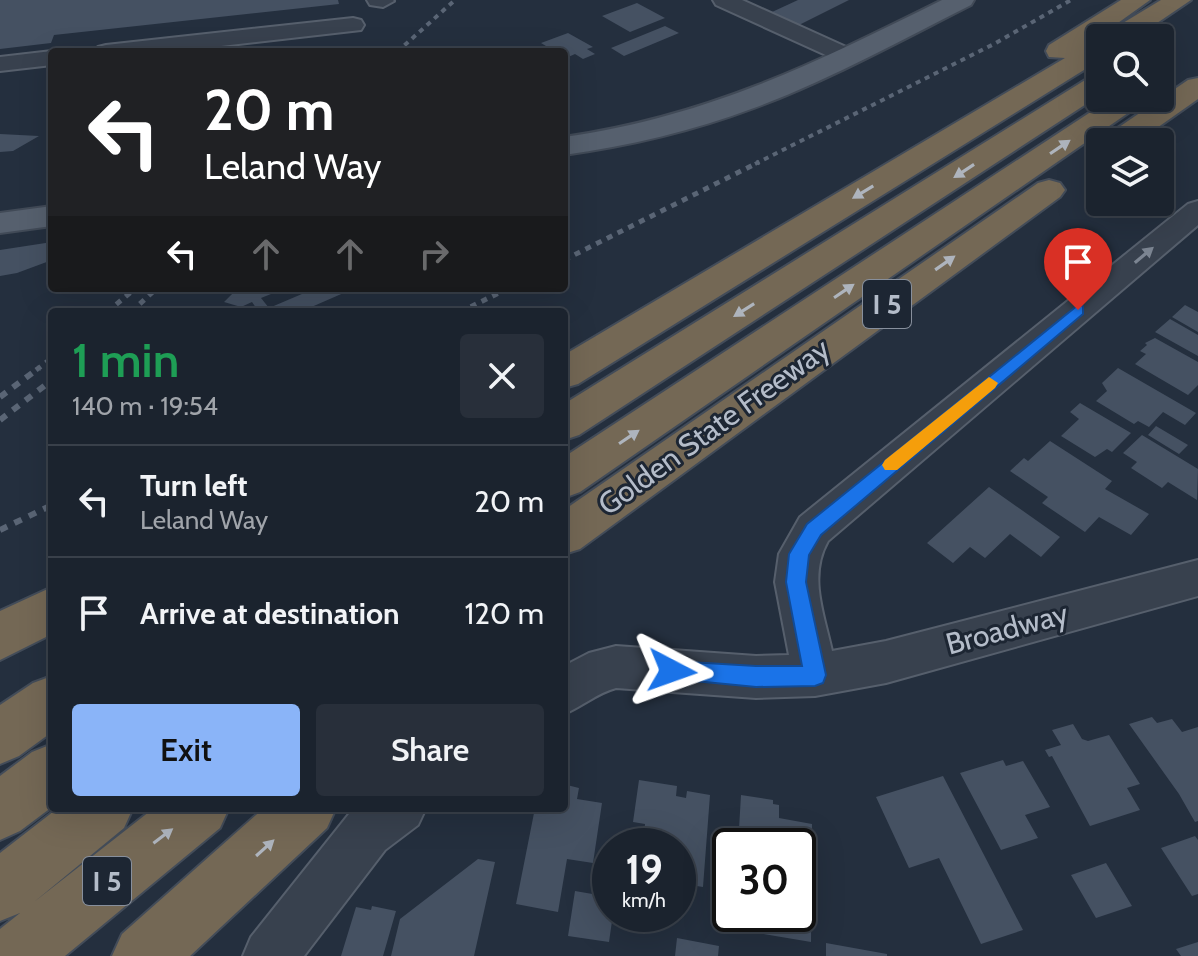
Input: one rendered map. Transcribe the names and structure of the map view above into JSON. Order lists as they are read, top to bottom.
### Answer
{
  "streets": {
    "highway": ["I 5", "Golden State Freeway"],
    "street": ["Broadway"]
  },
  "page": {
    "turn": ["20 m", "Leland Way"],
    "heading": ["1 min", "140 m · 19:54"],
    "list": [
      {
        "name": "Turn left",
        "note": "Leland Way",
        "value": "20 m"
      },
      {
        "name": "Arrive at destination",
        "value": "120 m"
      }
    ],
    "buttons": ["Exit", "Share"],
    "speed": "19 km/h",
    "limit": "30"
  }
}
